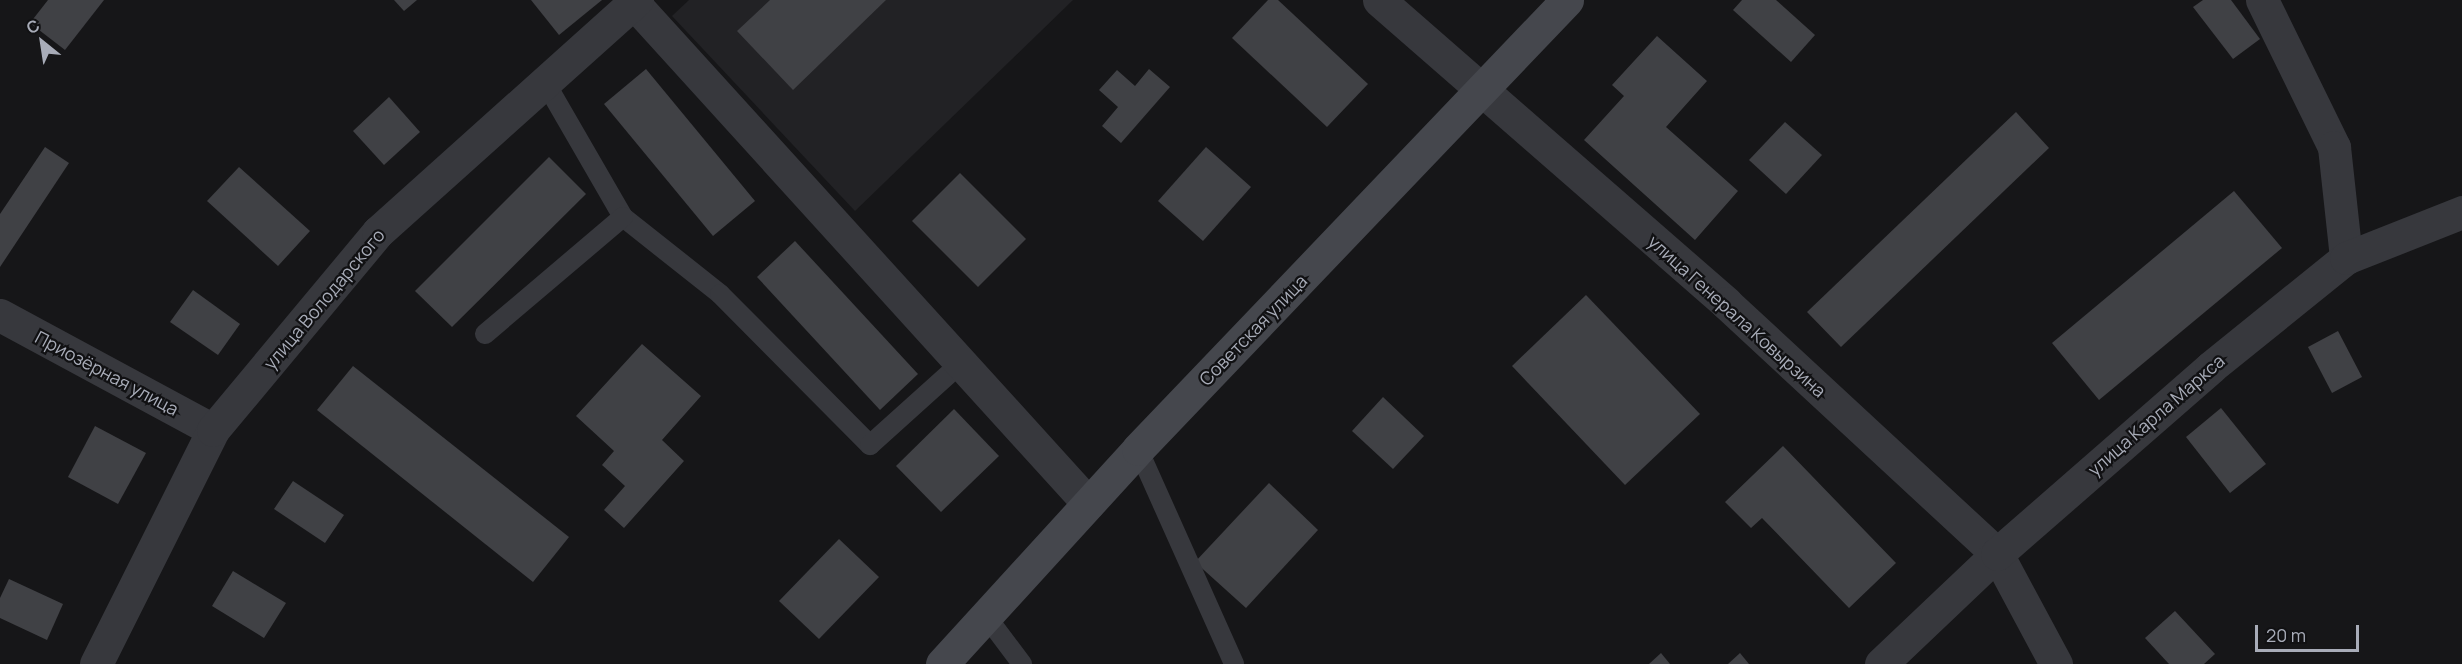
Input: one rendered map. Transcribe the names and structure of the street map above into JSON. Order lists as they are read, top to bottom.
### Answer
{
  "streets": {
    "street": [
      "улица Володарского",
      "улица Генерала Ковырзина",
      "Советская улица",
      "Приозёрная улица",
      "улица Карла Маркса"
    ]
  },
  "crossings": [
    ["улица Володарского", "Приозёрная улица"],
    ["улица Генерала Ковырзина", "Советская улица"],
    ["улица Генерала Ковырзина", "улица Карла Маркса"]
  ],
  "scale_bar": "20 m",
  "north": "top left"
}
